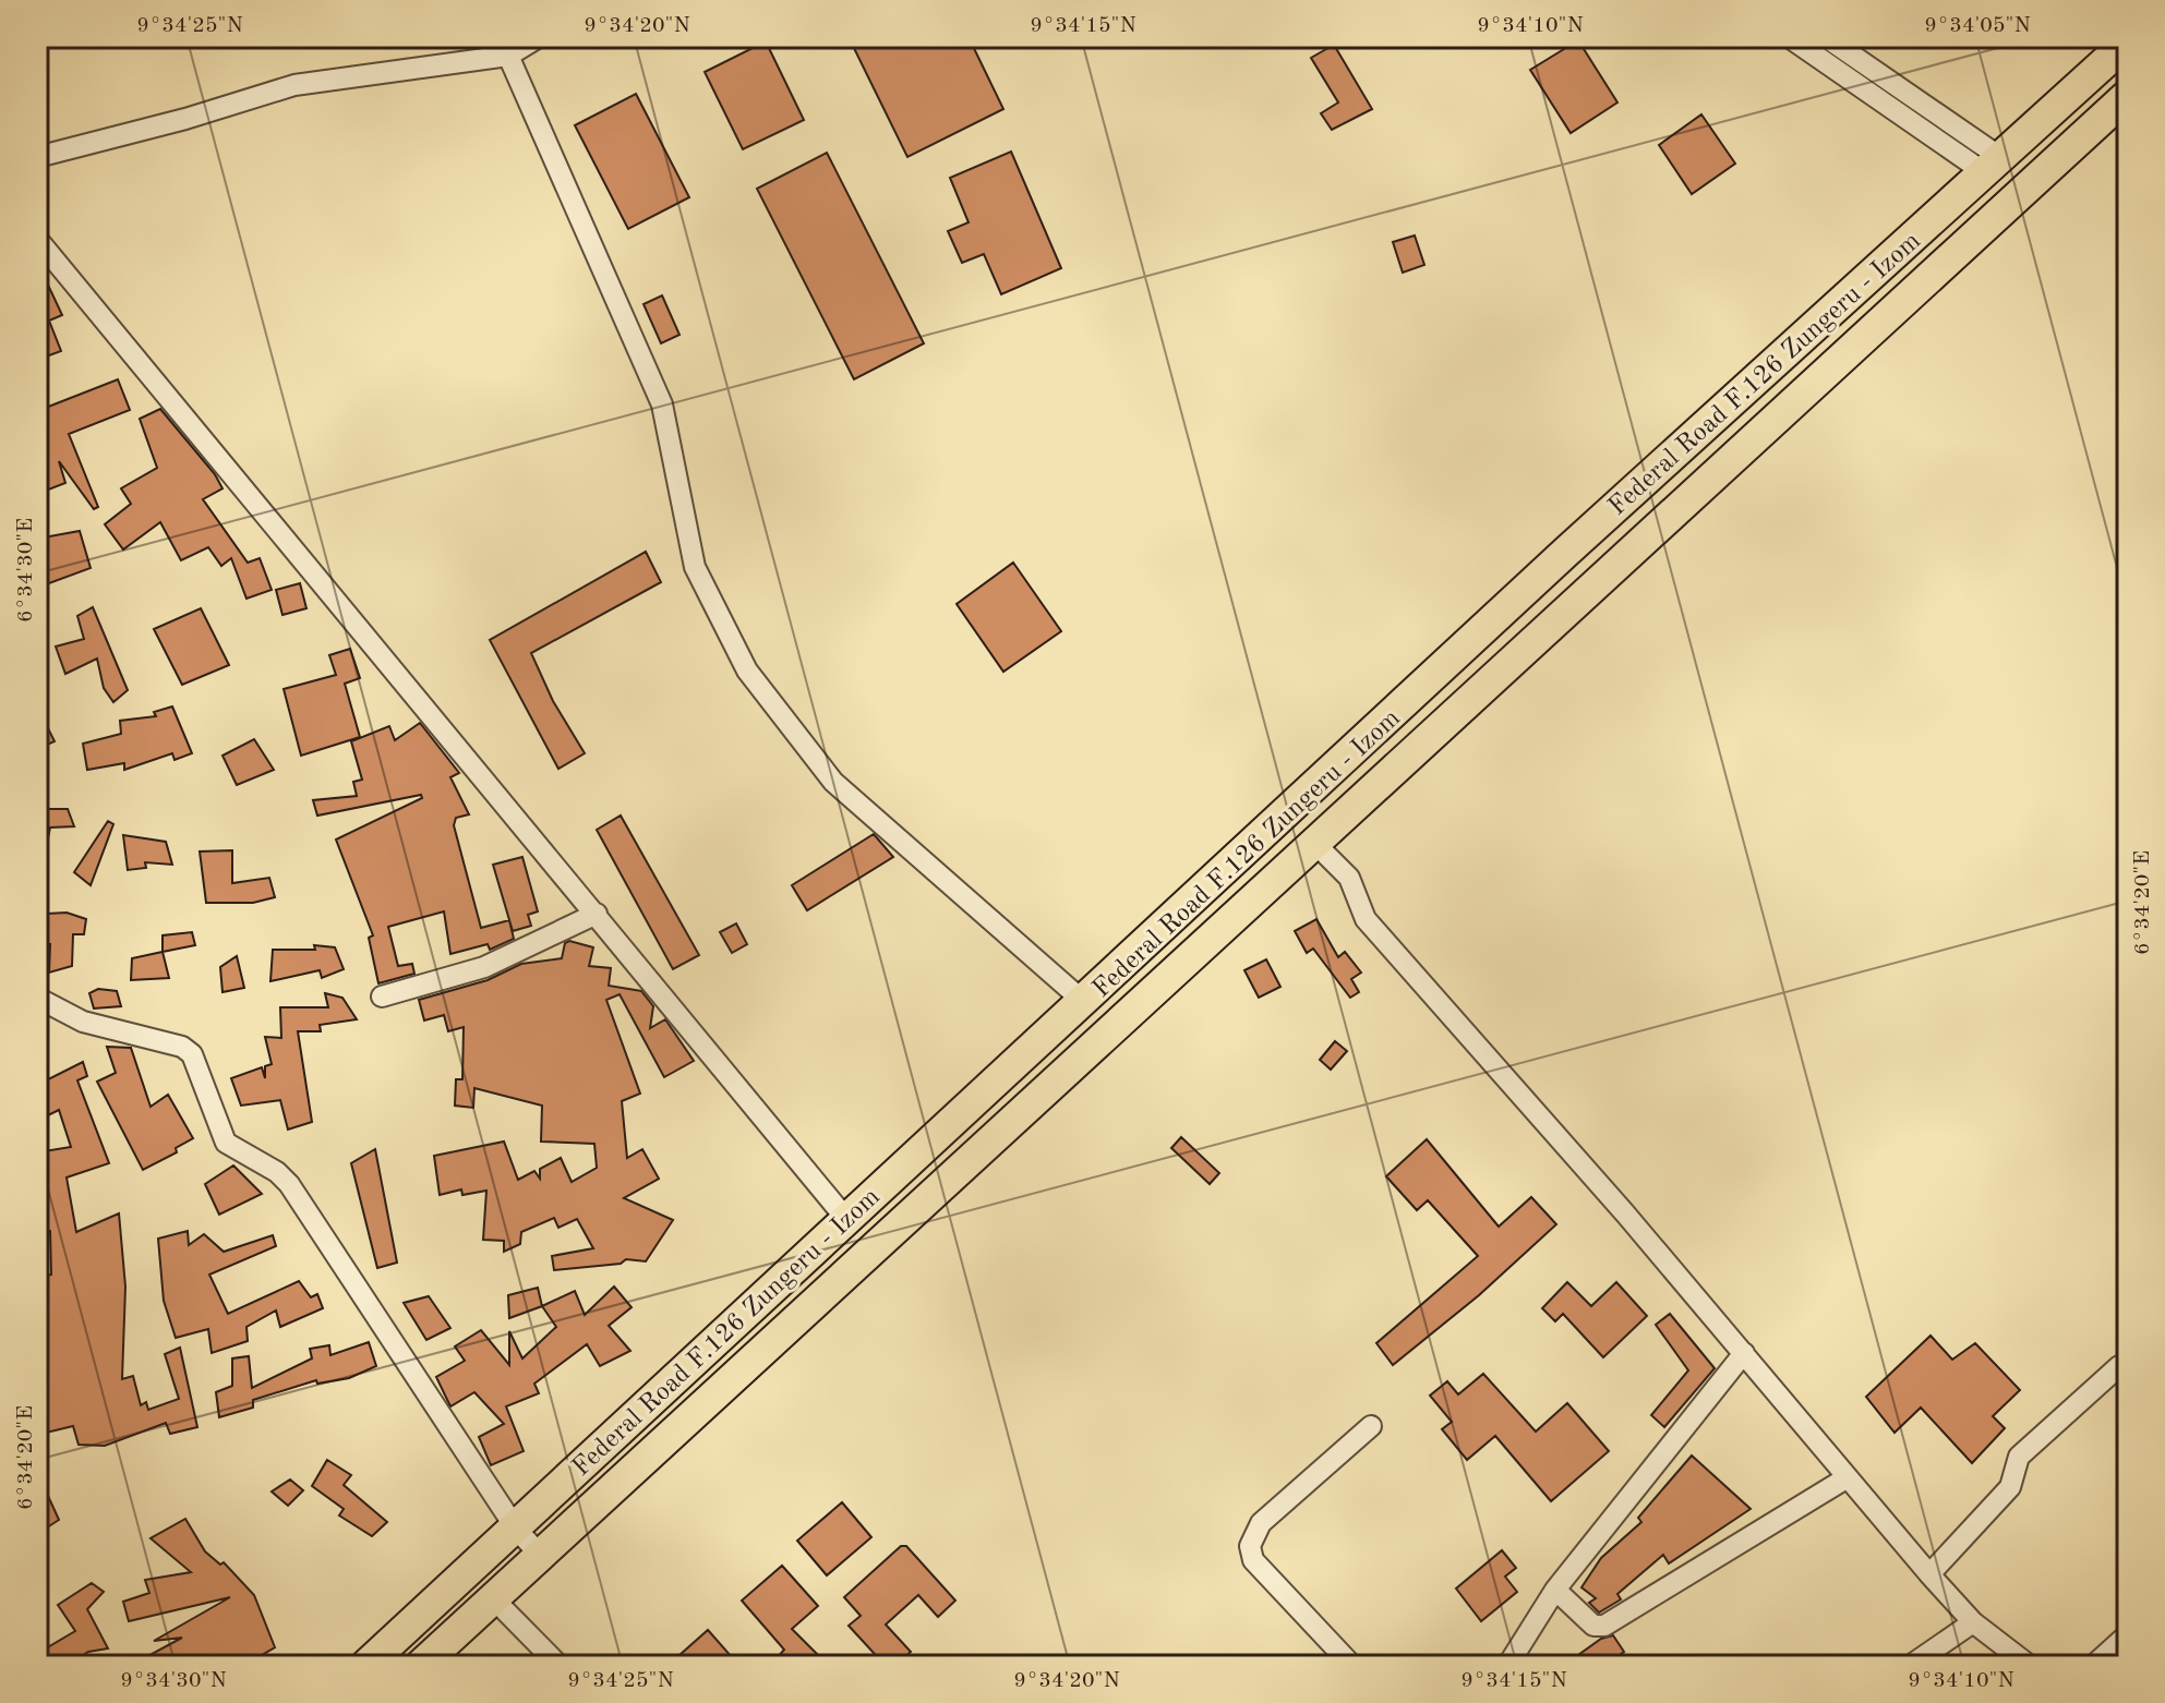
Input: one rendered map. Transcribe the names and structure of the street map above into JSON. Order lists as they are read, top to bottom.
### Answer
{
  "streets": {
    "main road": ["Federal Road F.126 Zungeru - Izom"]
  },
  "coordinates": [
    "9°34'25\"N",
    "9°34'20\"N",
    "9°34'15\"N",
    "9°34'10\"N",
    "9°34'05\"N",
    "6°34'30\"E",
    "6°34'20\"E",
    "9°34'30\"N"
  ]
}
